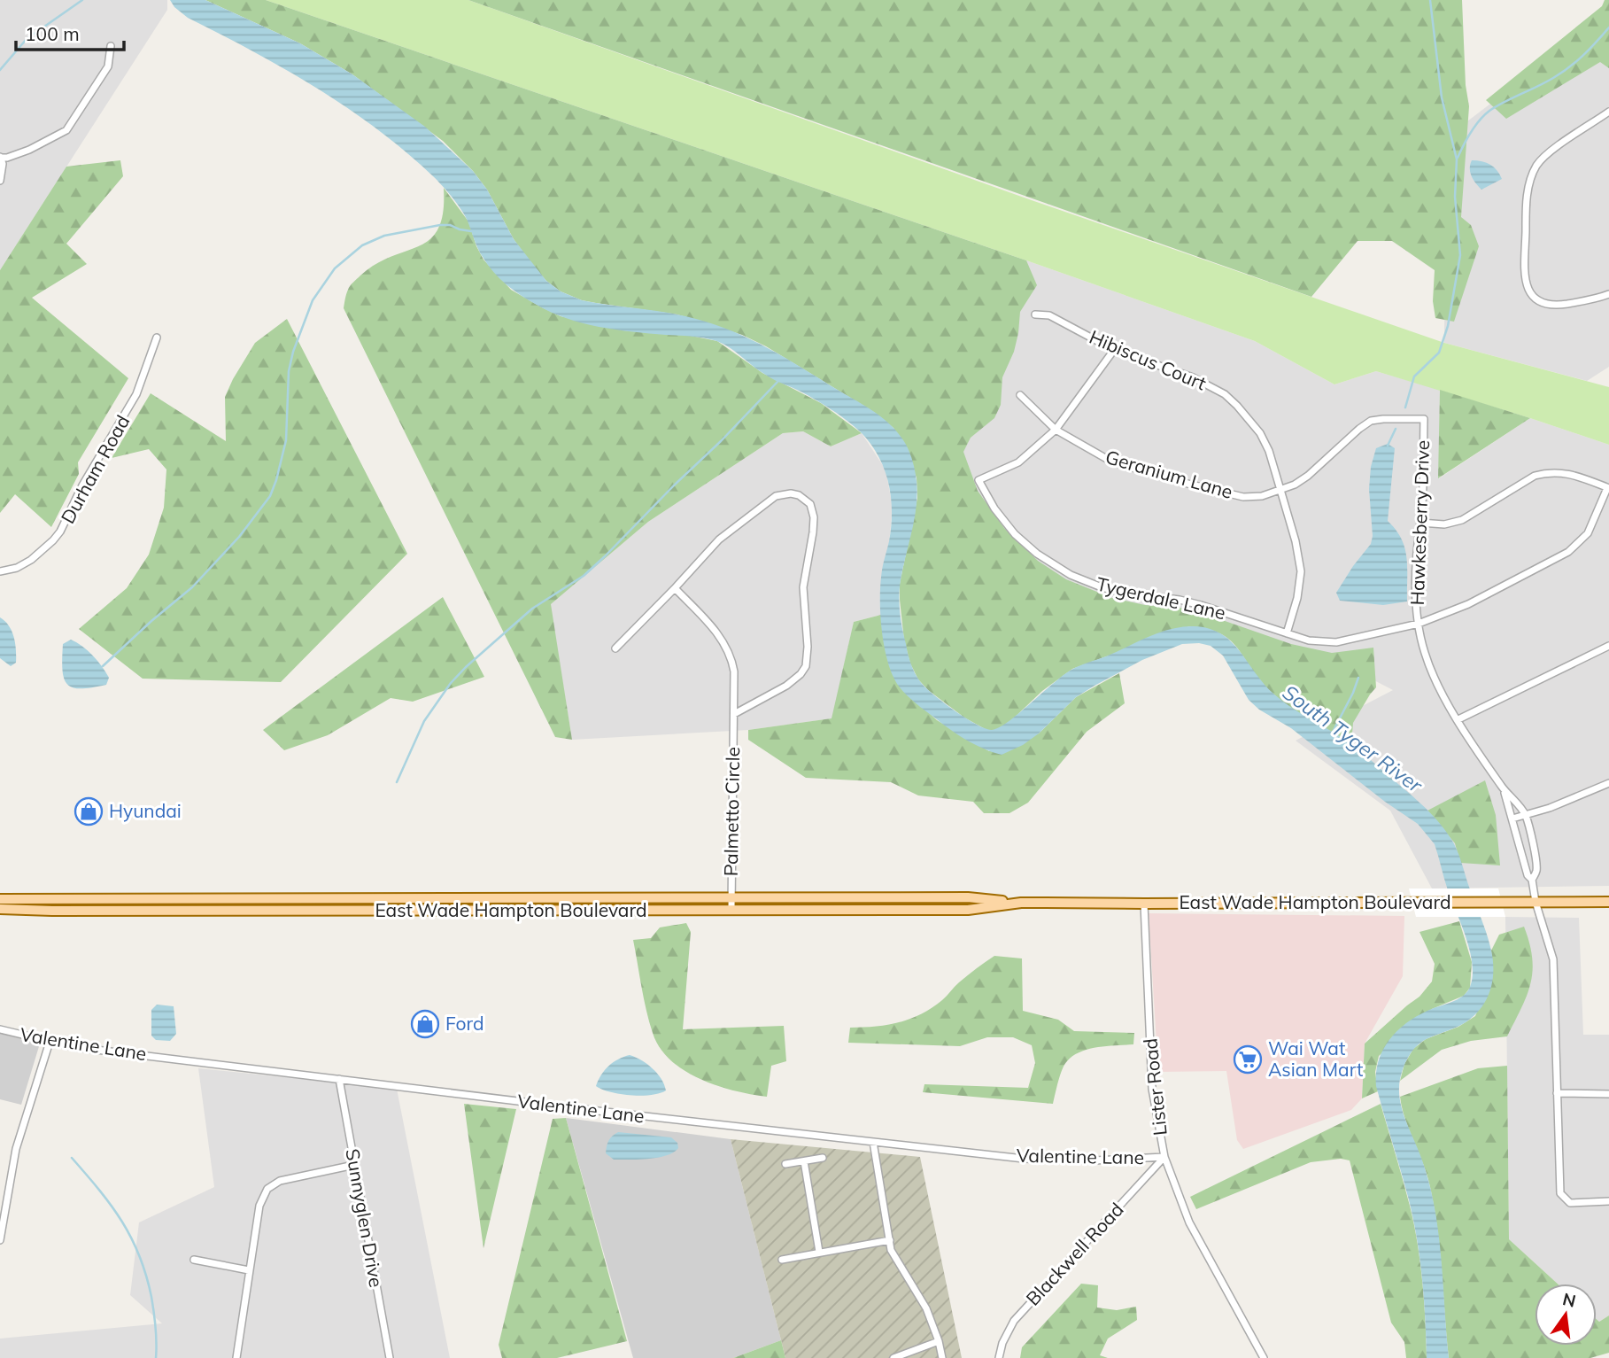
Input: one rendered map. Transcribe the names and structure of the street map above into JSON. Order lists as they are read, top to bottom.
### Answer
{
  "streets": {
    "main road": ["East Wade Hampton Boulevard"],
    "street": [
      "Hibiscus Court",
      "Durham Road",
      "Geranium Lane",
      "Hawkesberry Drive",
      "Tygerdale Lane",
      "Palmetto Circle",
      "Valentine Lane",
      "Lister Road",
      "Sunnyglen Drive",
      "Blackwell Road"
    ]
  },
  "crossings": [
    ["Hibiscus Court", "Geranium Lane"],
    ["Hibiscus Court", "Tygerdale Lane"],
    ["Geranium Lane", "Hawkesberry Drive"],
    ["Geranium Lane", "Tygerdale Lane"],
    ["Hawkesberry Drive", "Tygerdale Lane"],
    ["Hawkesberry Drive", "East Wade Hampton Boulevard"],
    ["Palmetto Circle", "East Wade Hampton Boulevard"],
    ["East Wade Hampton Boulevard", "Lister Road"],
    ["Valentine Lane", "Lister Road"],
    ["Valentine Lane", "Sunnyglen Drive"],
    ["Valentine Lane", "Blackwell Road"],
    ["Lister Road", "Blackwell Road"]
  ],
  "water": ["South Tyger River"],
  "places": {
    "shop": ["Hyundai", "Ford"],
    "supermarket": ["Wai Wat Asian Mart"]
  },
  "scale_bar": "100 m",
  "north": "top"
}
